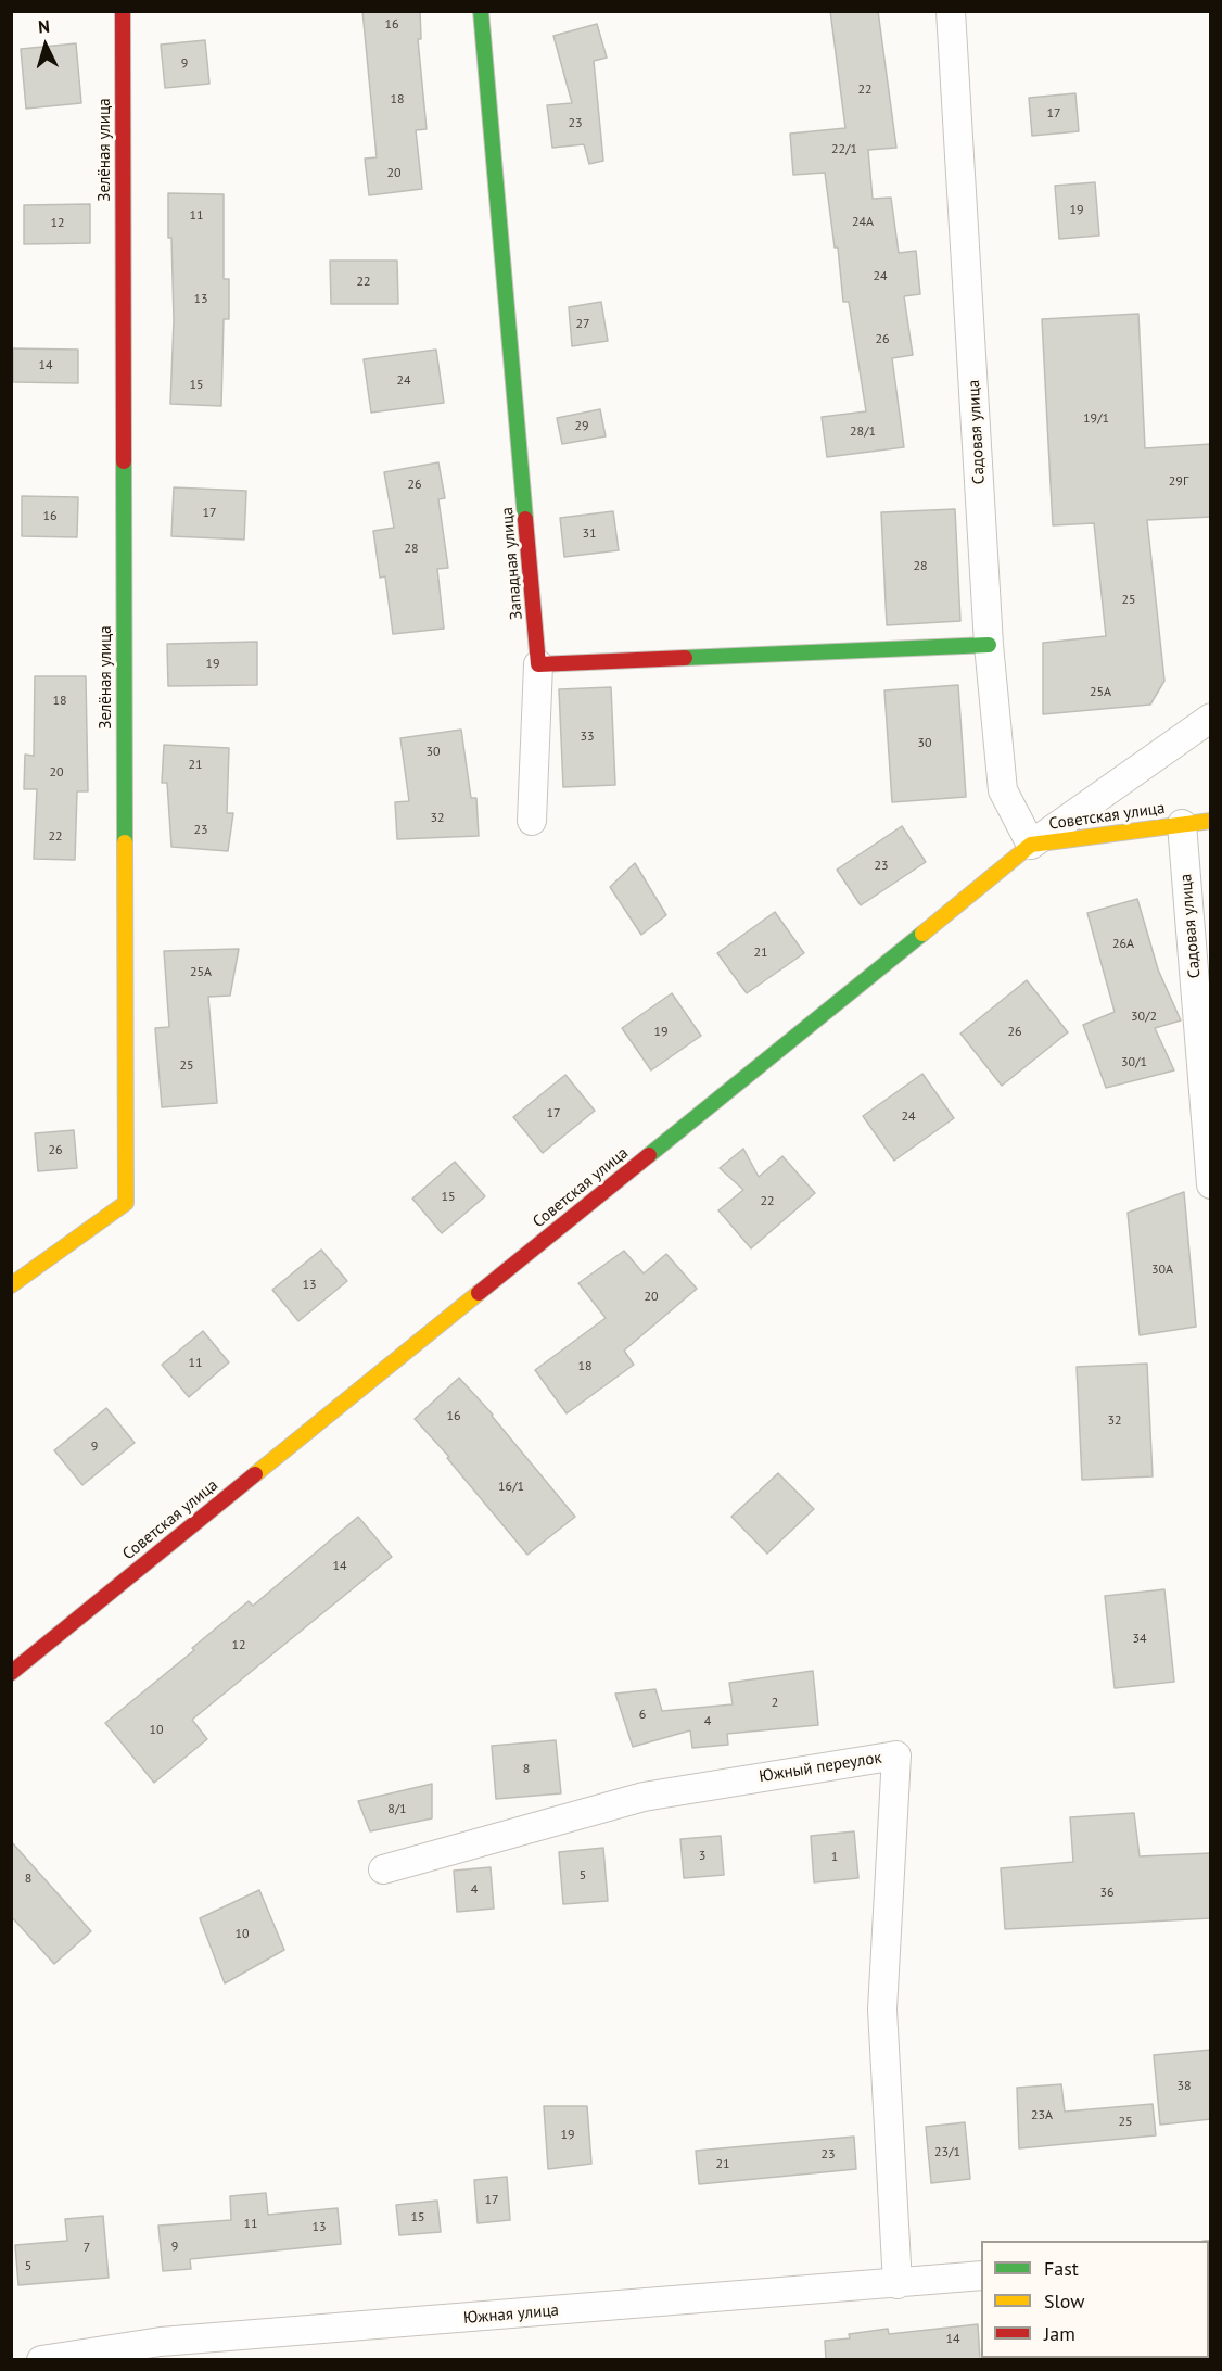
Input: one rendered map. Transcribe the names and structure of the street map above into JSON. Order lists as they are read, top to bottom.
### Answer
{
  "streets": {
    "street": [
      "Зелёная улица",
      "Садовая улица",
      "Западная улица",
      "Советская улица",
      "Южный переулок",
      "Южная улица"
    ]
  },
  "crossings": [
    ["Садовая улица", "Советская улица"],
    ["Южный переулок", "Южная улица"]
  ],
  "house_numbers": [
    "16",
    "9",
    "22",
    "18",
    "17",
    "23",
    "22/1",
    "20",
    "19",
    "11",
    "24А",
    "12",
    "24",
    "22",
    "13",
    "27",
    "26",
    "14",
    "24",
    "15",
    "19/1",
    "29",
    "28/1",
    "29Г",
    "26",
    "17",
    "16",
    "31",
    "28",
    "28",
    "25",
    "19",
    "25А",
    "18",
    "33",
    "30",
    "30",
    "21",
    "20",
    "32",
    "23",
    "22",
    "23",
    "26А",
    "21",
    "25А",
    "30/2",
    "19",
    "26",
    "30/1",
    "25",
    "17",
    "24",
    "26",
    "15",
    "22",
    "30А",
    "13",
    "20",
    "11",
    "18",
    "16",
    "32",
    "9",
    "16/1",
    "14",
    "34",
    "12",
    "2",
    "6",
    "4",
    "10",
    "8",
    "8/1",
    "3",
    "1",
    "5",
    "8",
    "4",
    "36",
    "10",
    "38",
    "23А",
    "25",
    "19",
    "23/1",
    "23",
    "21",
    "17",
    "15",
    "11",
    "13",
    "9",
    "7",
    "5",
    "14"
  ],
  "legend": ["Fast", "Slow", "Jam"],
  "north": "top"
}
